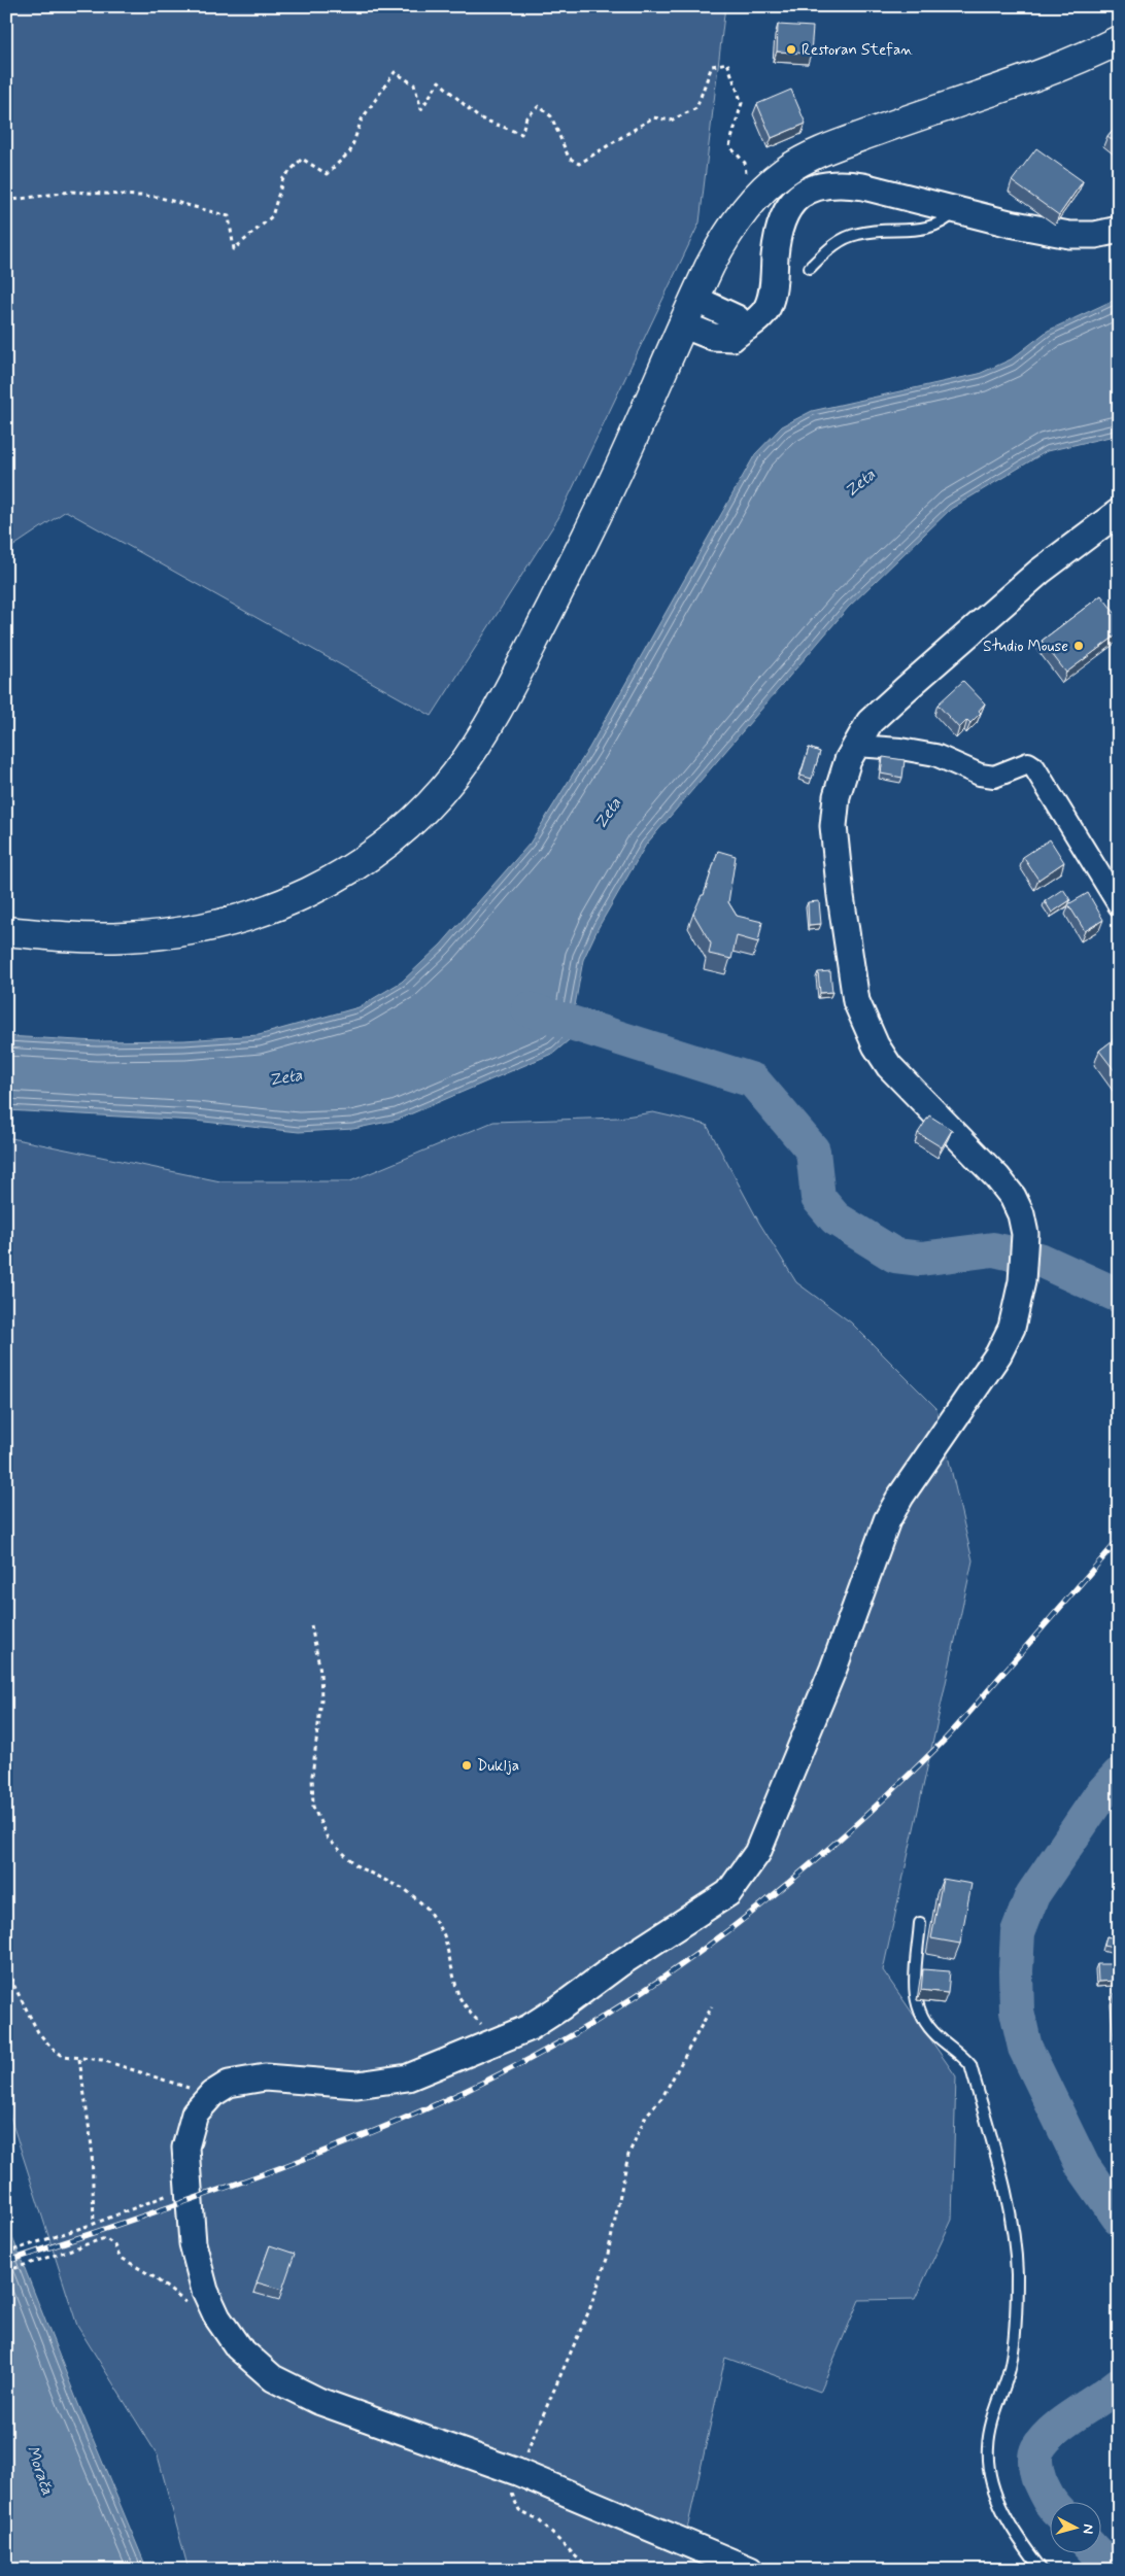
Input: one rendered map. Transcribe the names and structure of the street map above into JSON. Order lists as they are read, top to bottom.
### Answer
{
  "water": ["Zeta", "Morača"],
  "places": ["Restoran Stefan", "Studio Mouse", "Duklja"],
  "north": "right"
}
